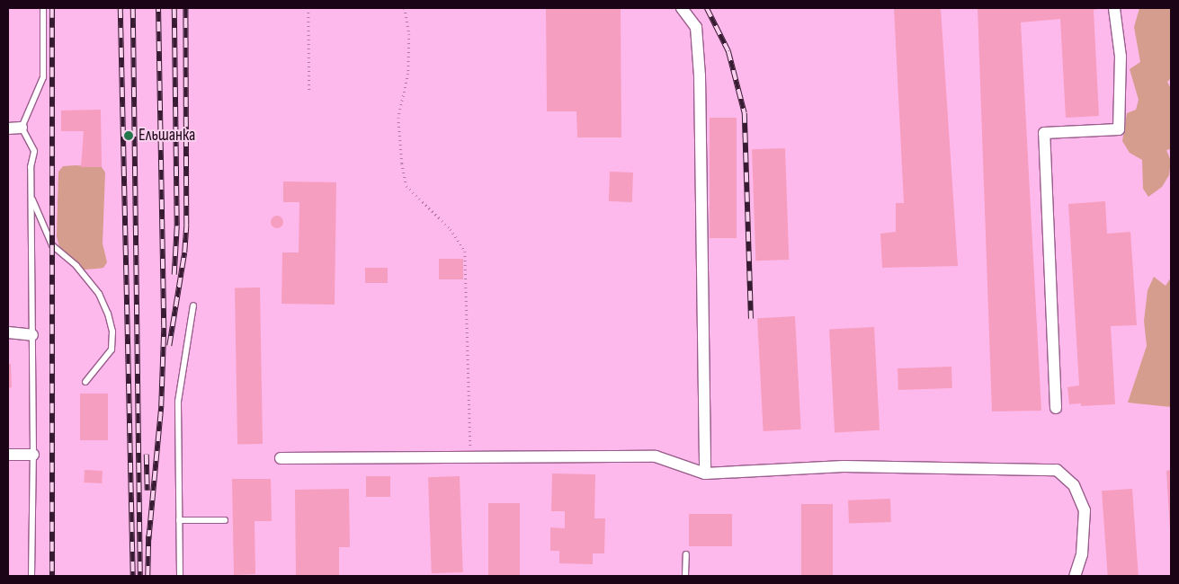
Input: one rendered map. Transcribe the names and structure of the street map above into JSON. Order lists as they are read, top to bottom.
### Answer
{
  "places": ["Ельшанка"]
}
